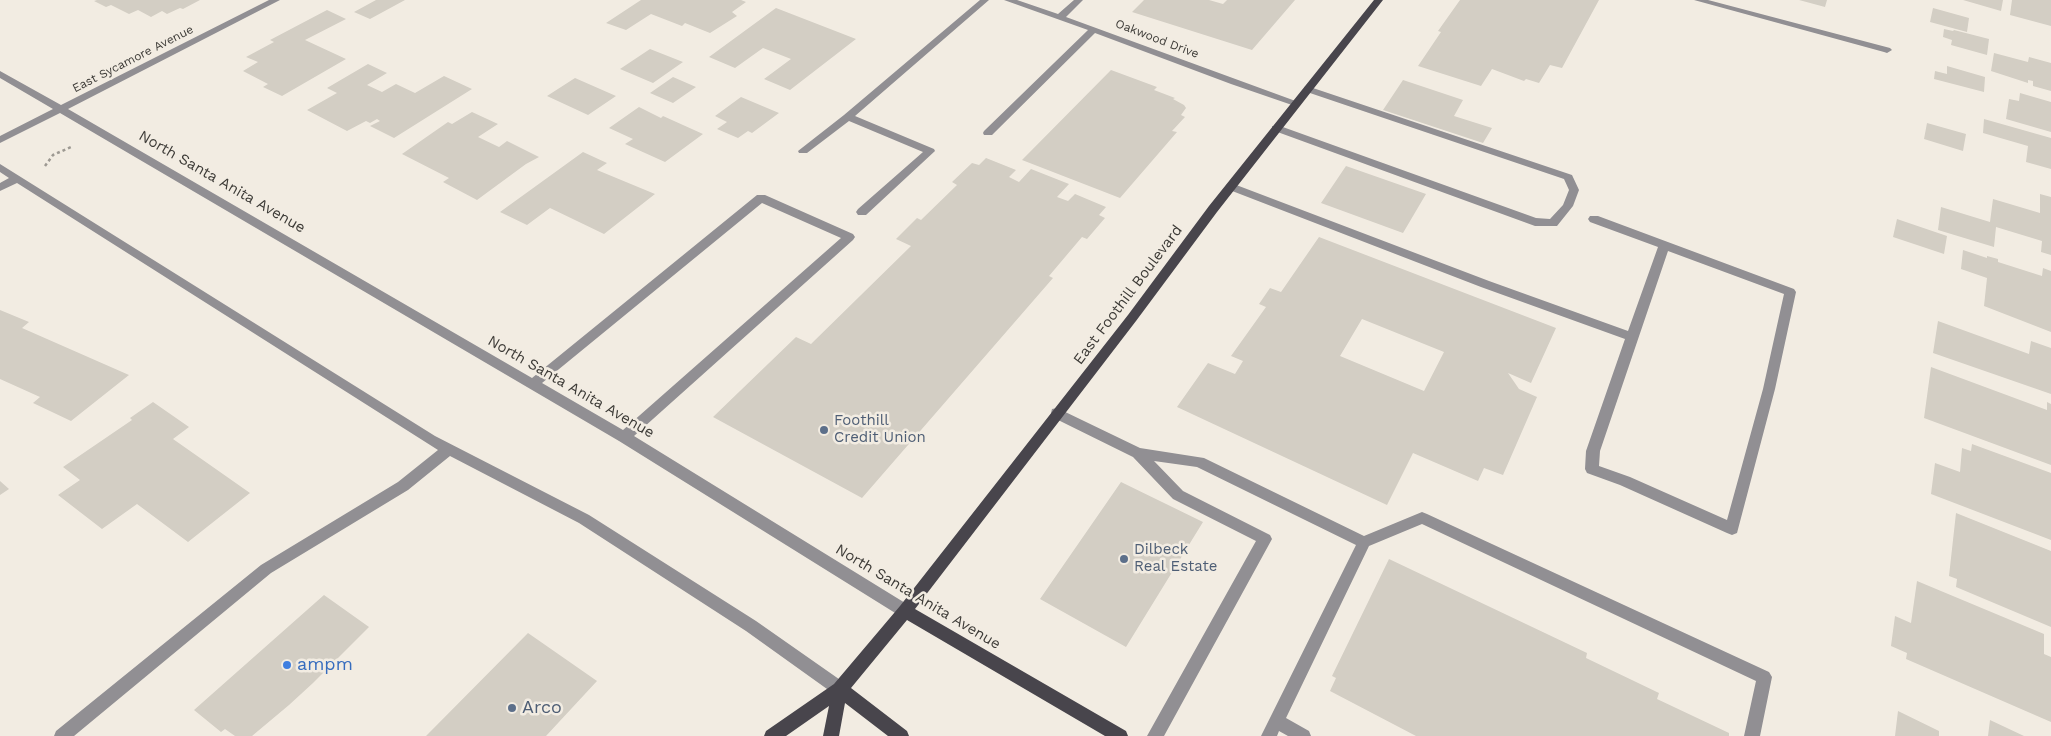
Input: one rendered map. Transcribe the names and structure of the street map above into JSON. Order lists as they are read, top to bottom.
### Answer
{
  "streets": {
    "main road": ["North Santa Anita Avenue", "East Foothill Boulevard"],
    "street": ["Oakwood Drive", "East Sycamore Avenue"]
  },
  "crossings": [
    ["Oakwood Drive", "East Foothill Boulevard"],
    ["East Sycamore Avenue", "North Santa Anita Avenue"],
    ["North Santa Anita Avenue", "East Foothill Boulevard"]
  ],
  "places": [
    "Foothill Credit Union",
    "Dilbeck Real Estate",
    "ampm",
    "Arco"
  ]
}
